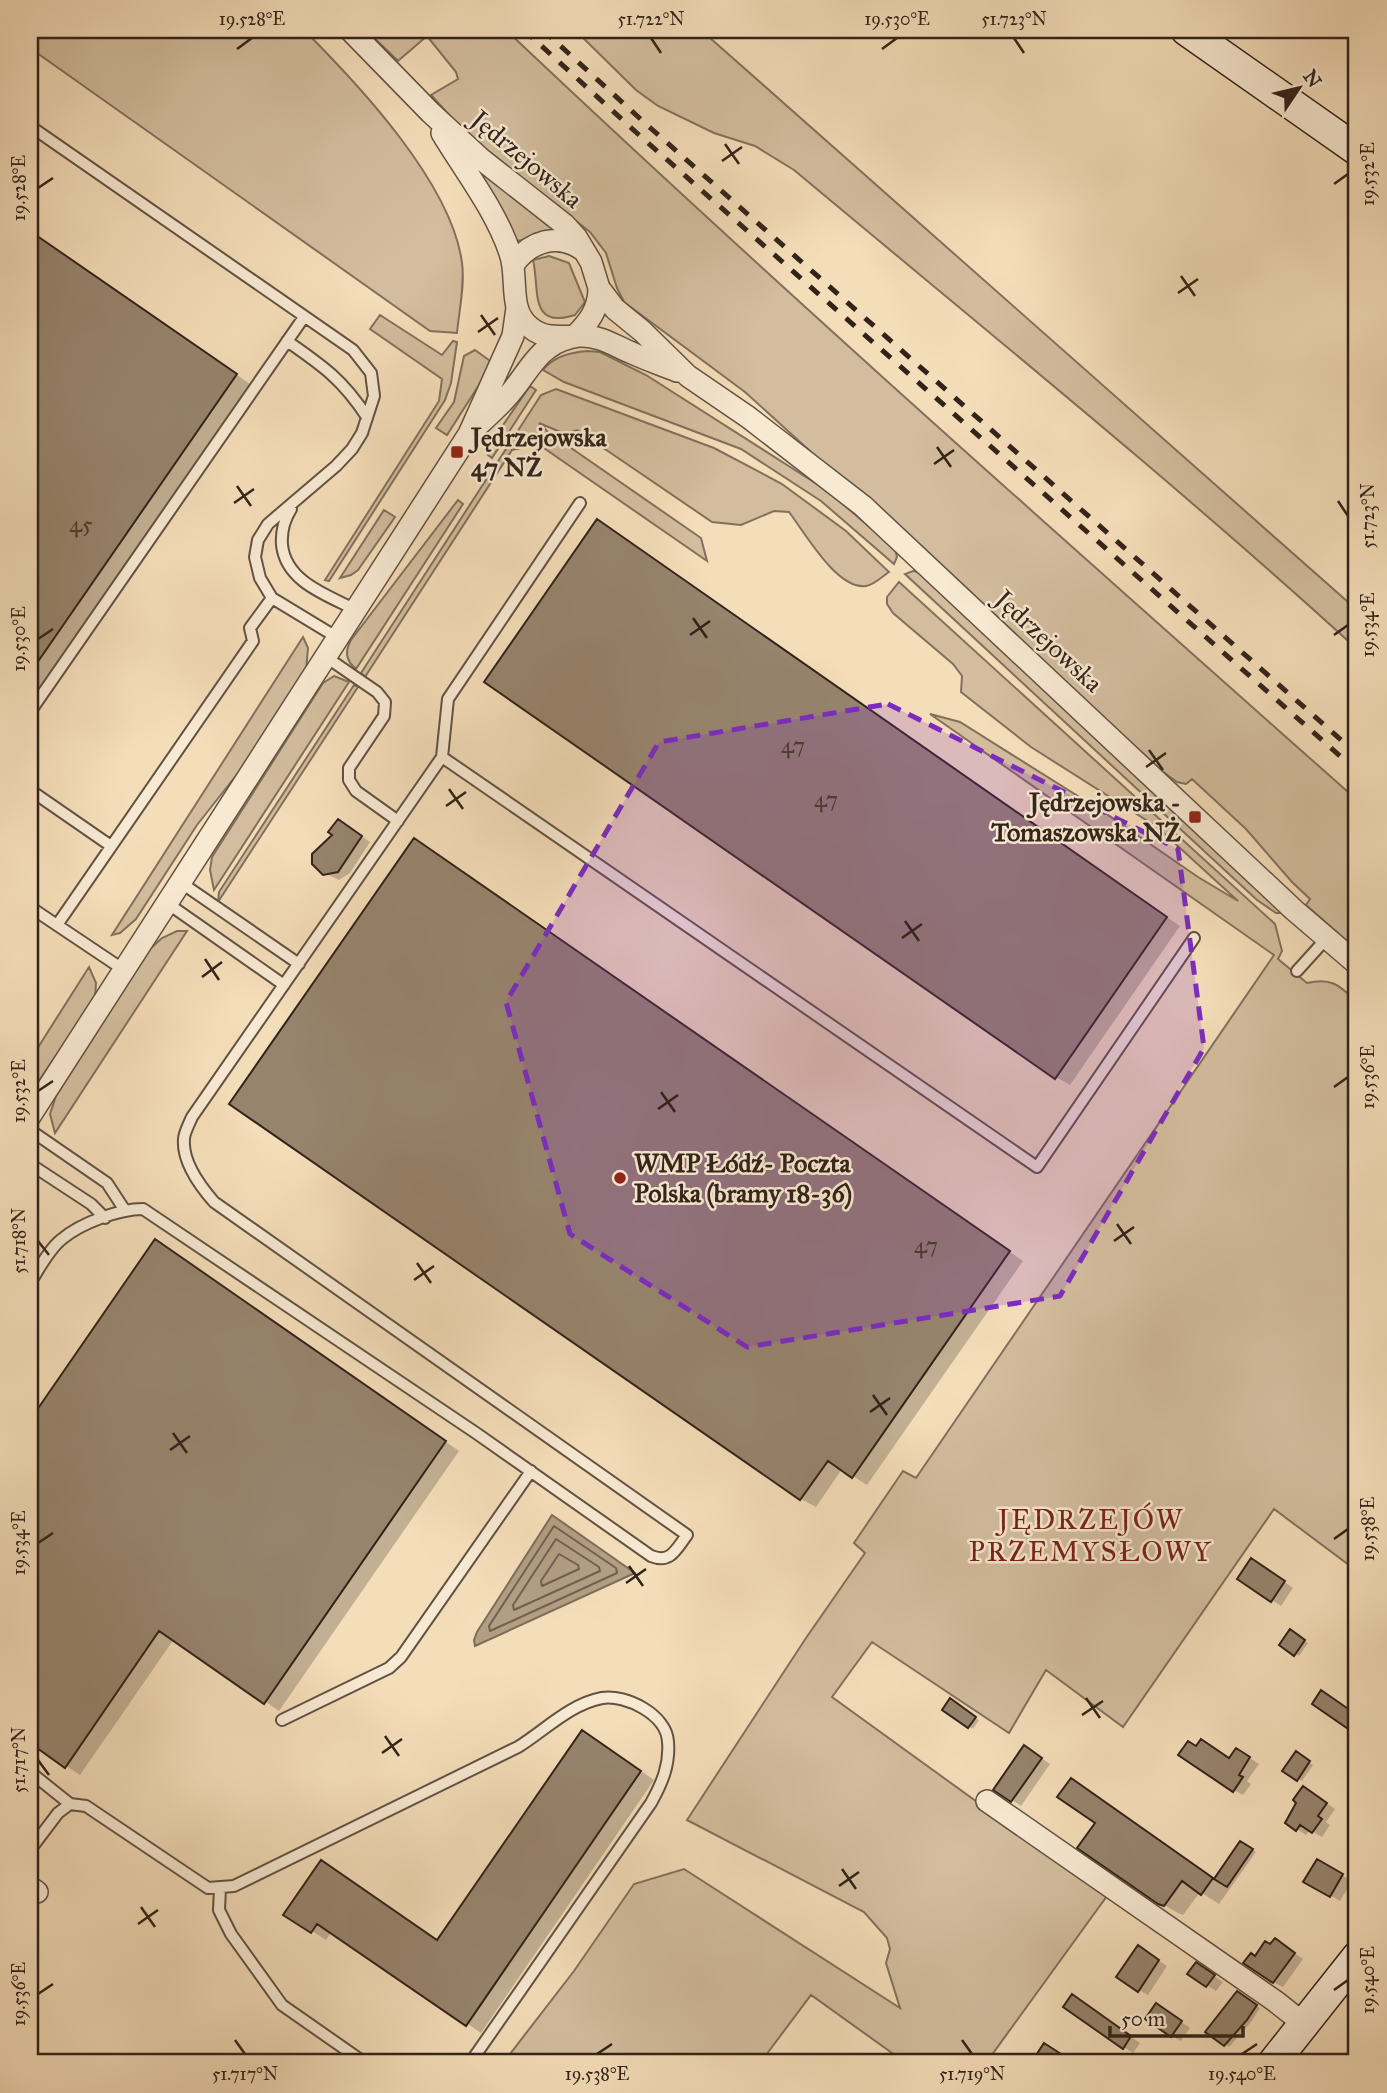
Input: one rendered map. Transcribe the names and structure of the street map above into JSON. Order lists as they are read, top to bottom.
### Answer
{
  "streets": {
    "street": ["Jędrzejowska"]
  },
  "districts": ["JĘDRZEJÓW PRZEMYSŁOWY"],
  "places": {
    "transit": ["Jędrzejowska 47 NŻ", "Jędrzejowska - Tomaszowska NŻ"],
    "other": ["WMP Łódź- Poczta Polska (bramy 18-36)"]
  },
  "house_numbers": [
    "45",
    "47",
    "47",
    "47"
  ],
  "scale_bar": "50 m",
  "north": "top right",
  "coordinates": [
    "19.528°E",
    "51.722°N",
    "19.530°E",
    "51.723°N",
    "19.532°E",
    "19.534°E",
    "19.536°E",
    "51.718°N",
    "19.538°E",
    "51.717°N",
    "19.540°E",
    "51.719°N"
  ]
}
